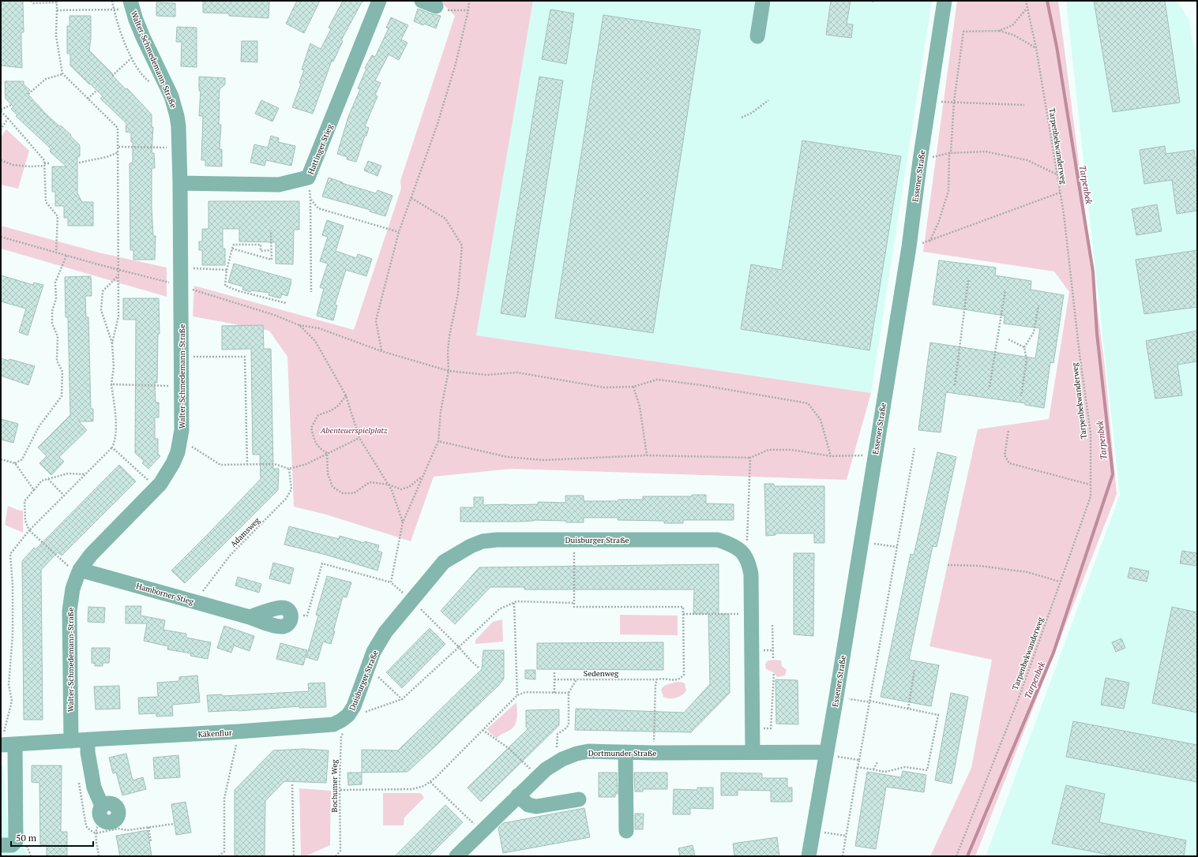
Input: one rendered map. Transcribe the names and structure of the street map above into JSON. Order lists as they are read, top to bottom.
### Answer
{
  "streets": {
    "street": [
      "Walter-Schmedemann-Straße",
      "Hattinger Stieg",
      "Essener Straße",
      "Duisburger Straße",
      "Hamborner Stieg",
      "Käkenflur",
      "Dortmunder Straße"
    ],
    "path": [
      "Tarpenbekwanderweg",
      "Adamsweg",
      "Sedenweg",
      "Bochumer Weg"
    ]
  },
  "crossings": [
    ["Walter-Schmedemann-Straße", "Hattinger Stieg"],
    ["Walter-Schmedemann-Straße", "Hamborner Stieg"],
    ["Walter-Schmedemann-Straße", "Käkenflur"],
    ["Essener Straße", "Dortmunder Straße"],
    ["Adamsweg", "Hamborner Stieg"],
    ["Duisburger Straße", "Käkenflur"],
    ["Duisburger Straße", "Bochumer Weg"],
    ["Käkenflur", "Bochumer Weg"]
  ],
  "water": ["Tarpenbek"],
  "parks": ["Abenteuerspielplatz"],
  "scale_bar": "50 m"
}
